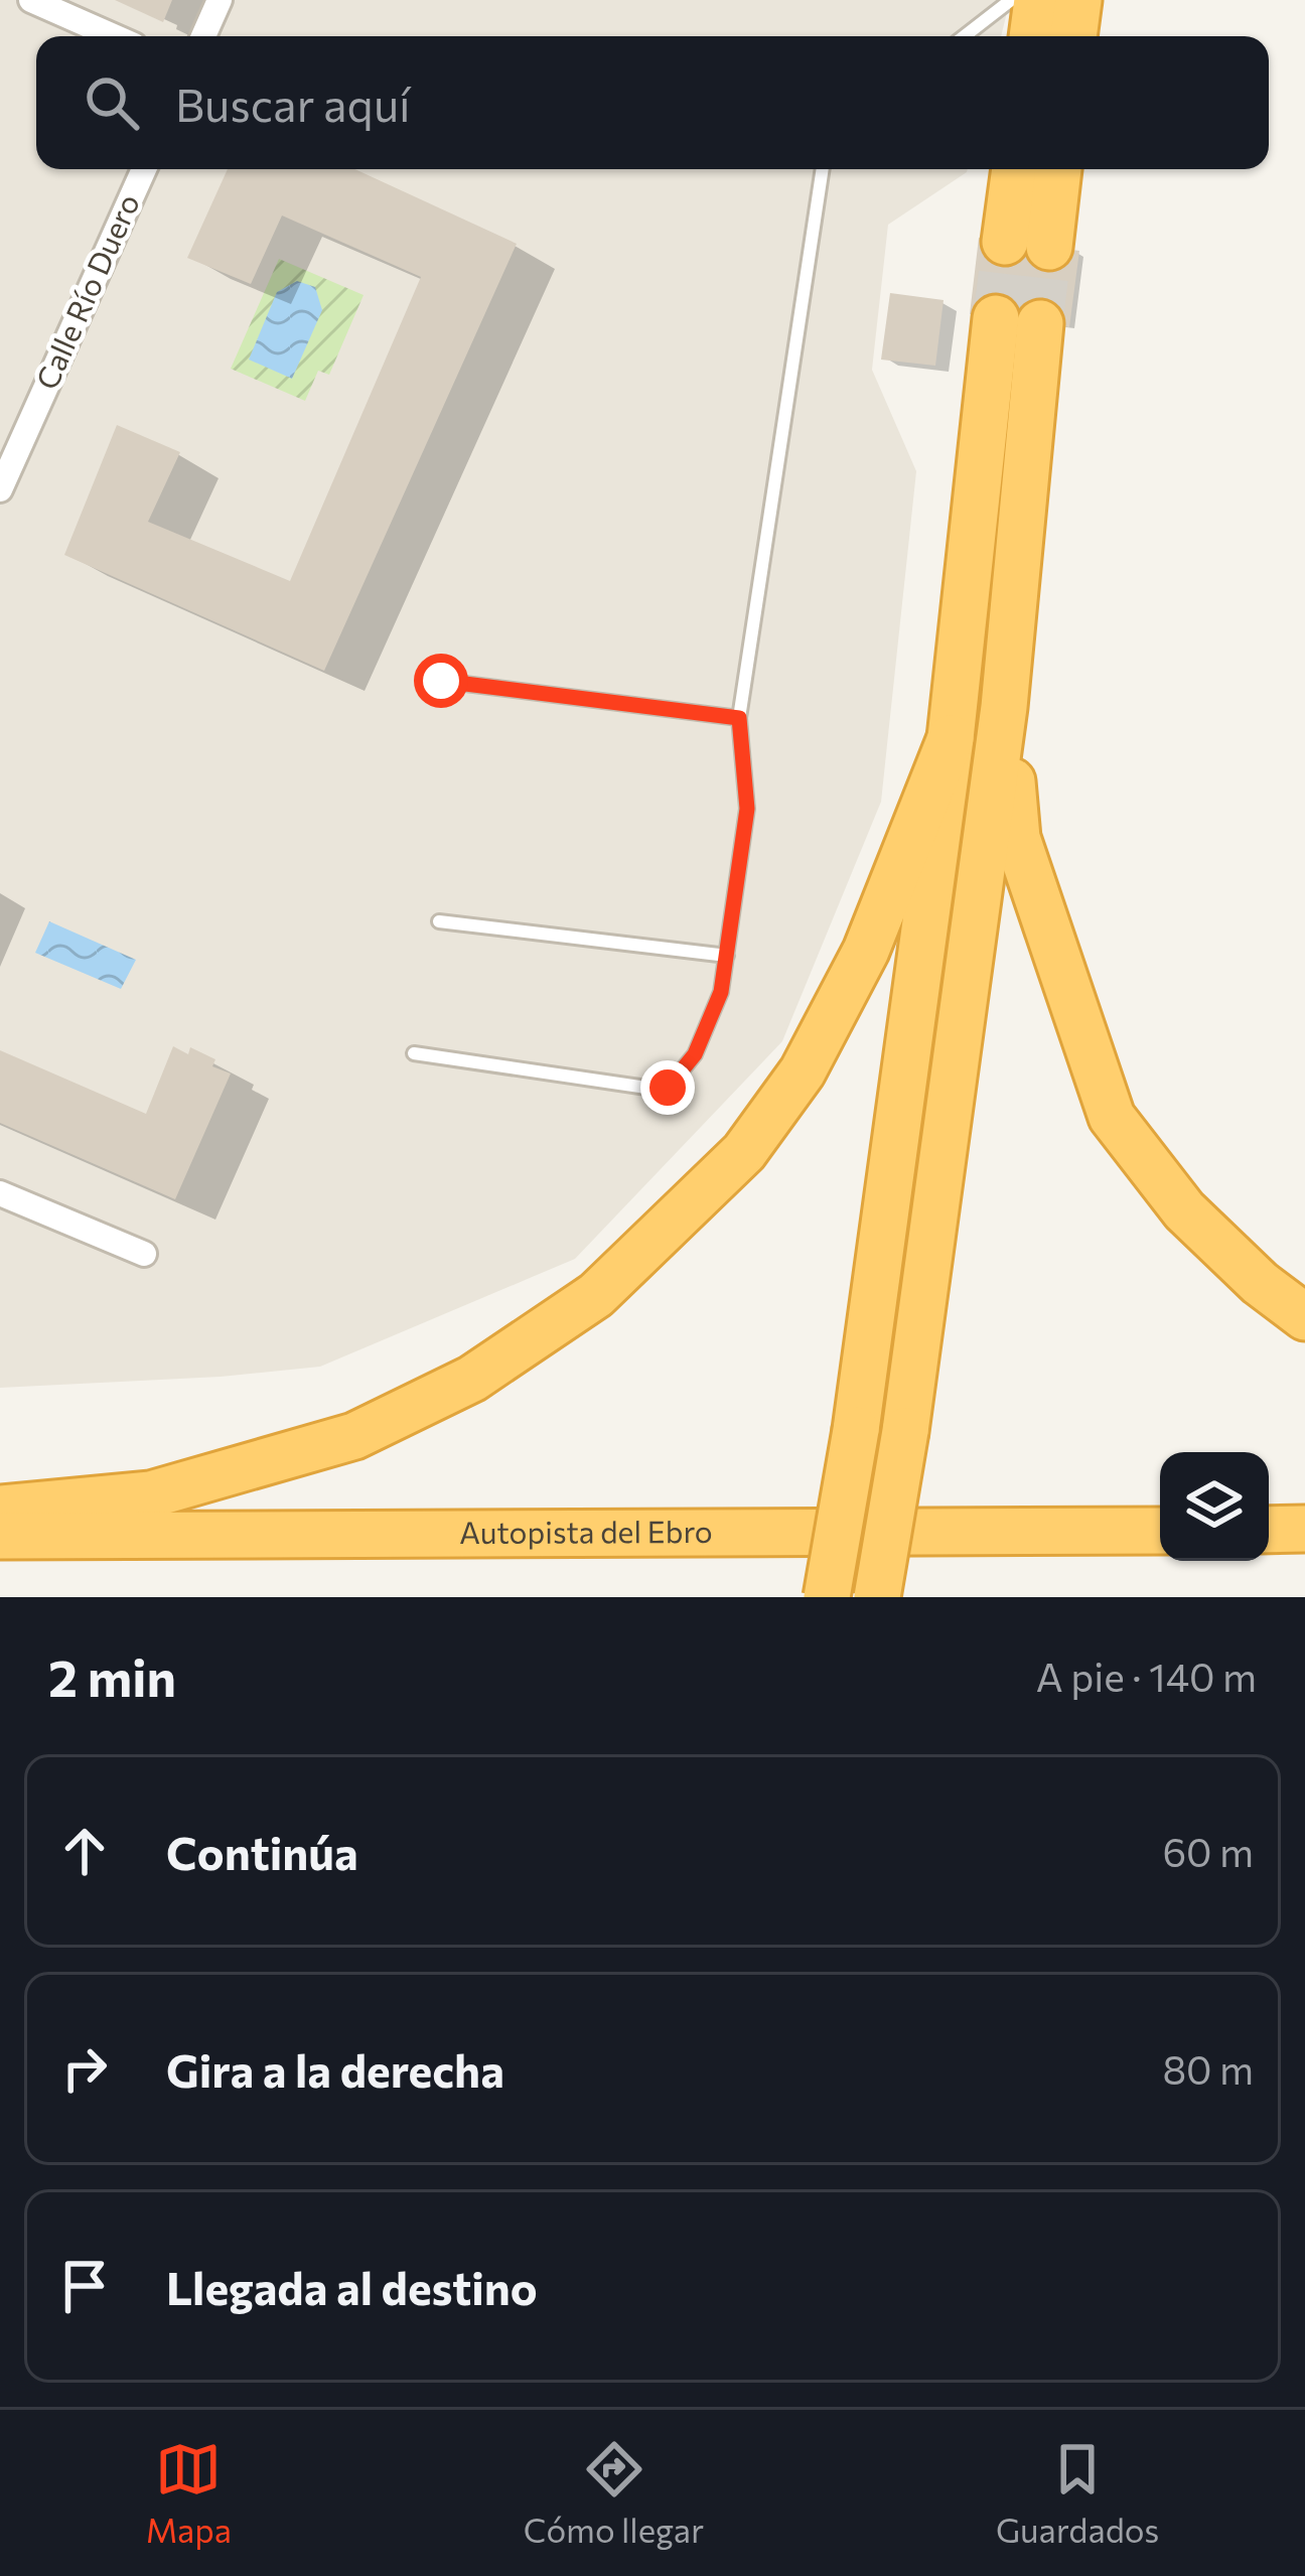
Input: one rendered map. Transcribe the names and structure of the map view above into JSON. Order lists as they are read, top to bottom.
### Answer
{
  "streets": {
    "highway": ["Autopista del Ebro"],
    "street": ["Calle Río Duero"]
  },
  "page": {
    "search": "Buscar aquí",
    "heading": ["2 min", "A pie · 140 m"],
    "list": [
      ["Continúa", "60 m"],
      ["Gira a la derecha", "80 m"],
      "Llegada al destino"
    ],
    "nav": ["Mapa", "Cómo llegar", "Guardados"]
  }
}
